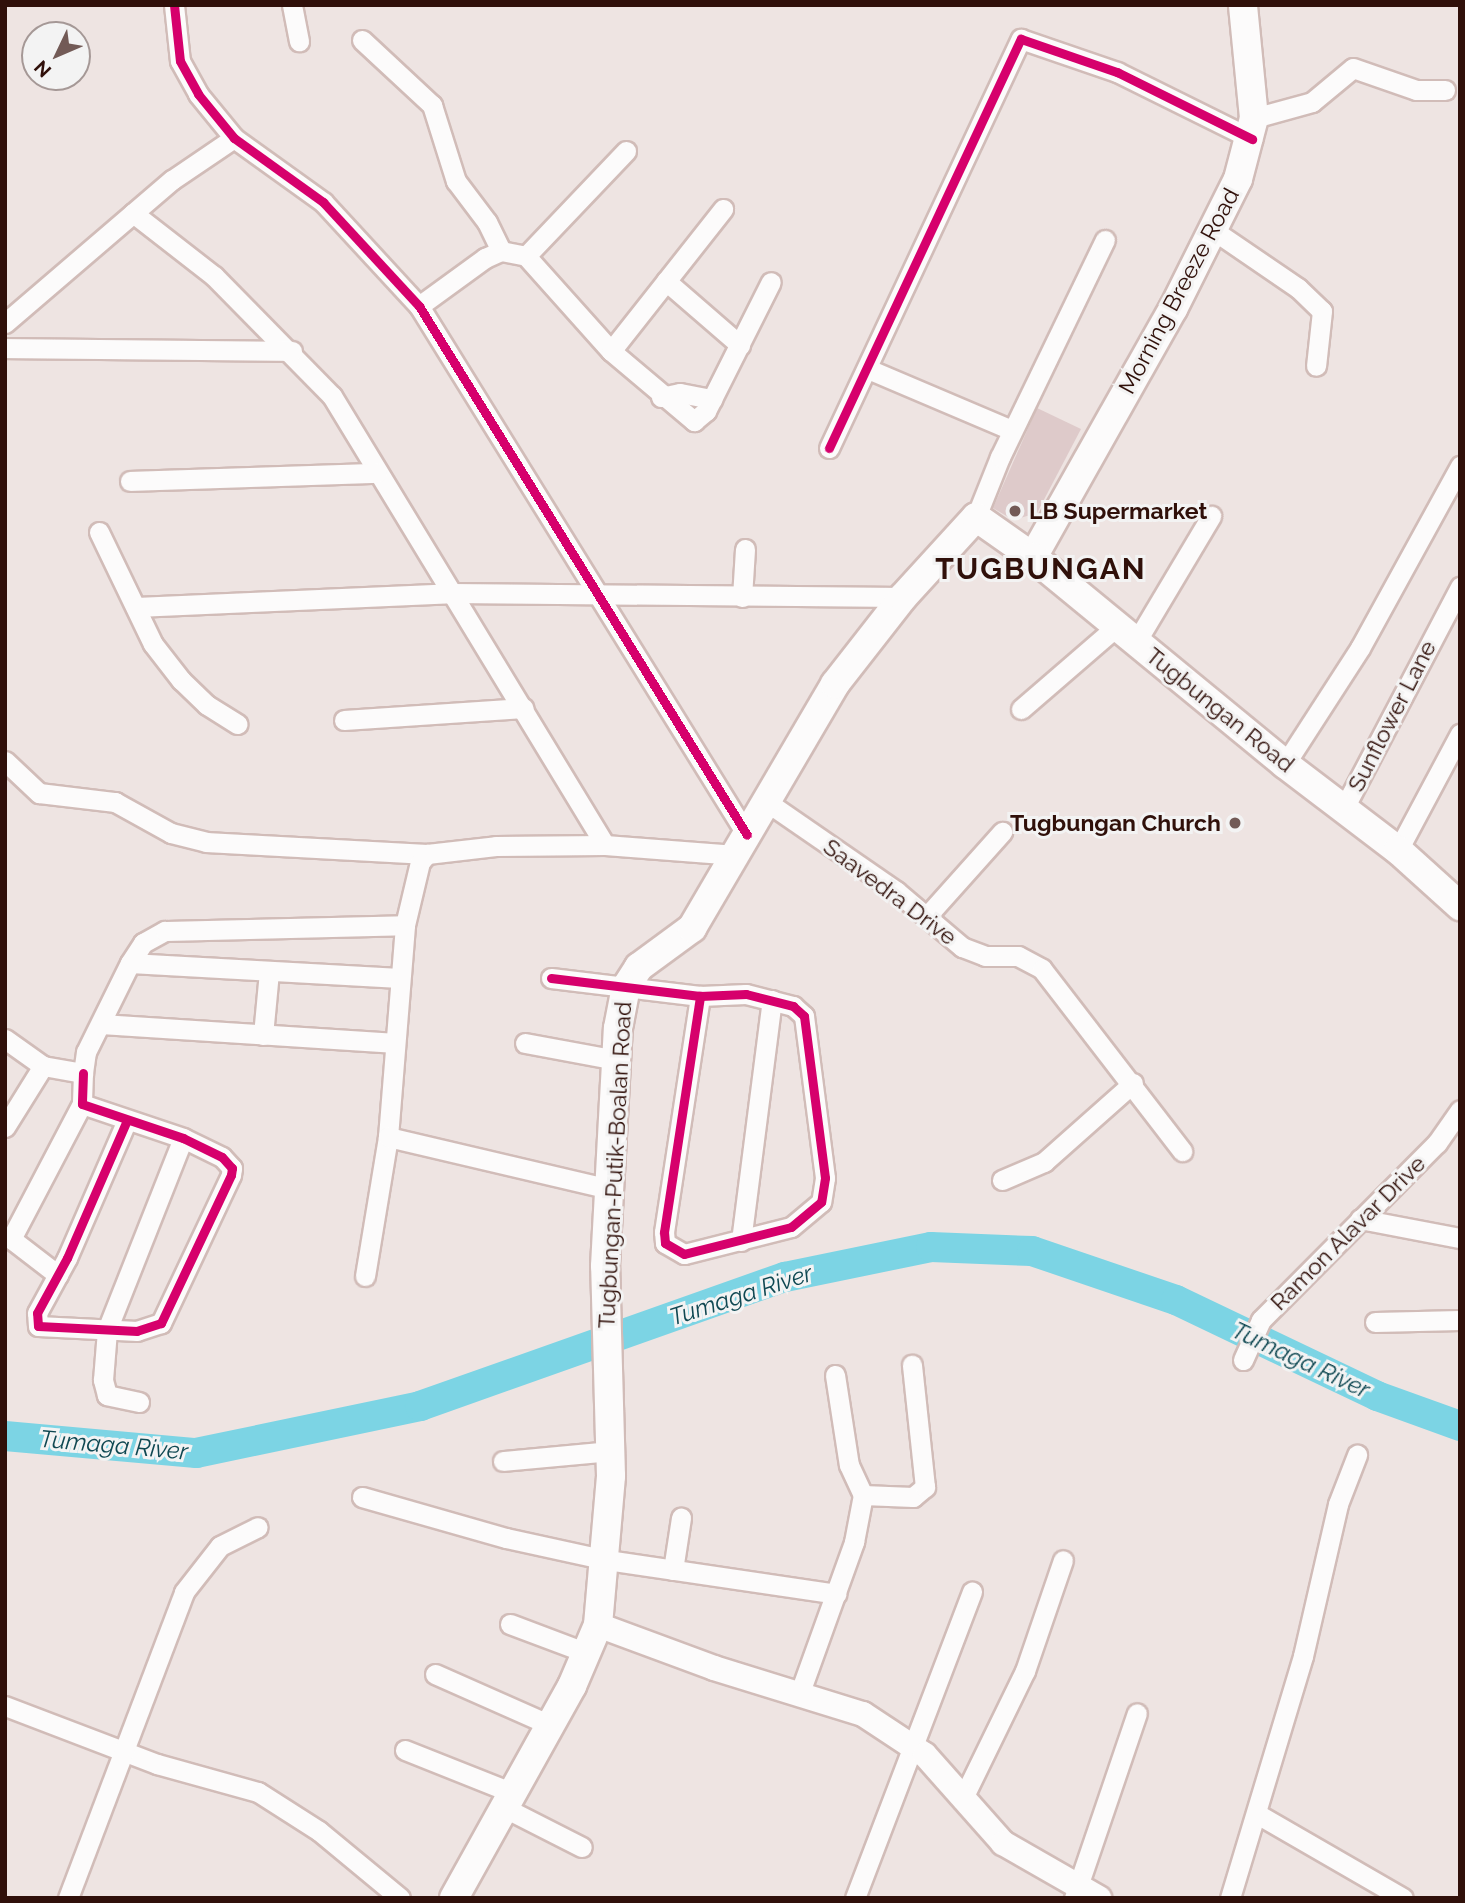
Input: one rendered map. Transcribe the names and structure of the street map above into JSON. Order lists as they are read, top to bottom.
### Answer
{
  "streets": {
    "main road": ["Morning Breeze Road", "Tugbungan Road", "Tugbungan-Putik-Boalan Road"],
    "street": ["Sunflower Lane", "Saavedra Drive", "Ramon Alavar Drive"]
  },
  "crossings": [
    ["Morning Breeze Road", "Tugbungan Road"],
    ["Tugbungan Road", "Sunflower Lane"],
    ["Tugbungan Road", "Tugbungan-Putik-Boalan Road"],
    ["Saavedra Drive", "Tugbungan-Putik-Boalan Road"]
  ],
  "districts": ["TUGBUNGAN"],
  "water": ["Tumaga River"],
  "places": ["LB Supermarket", "Tugbungan Church"],
  "north": "bottom left"
}
